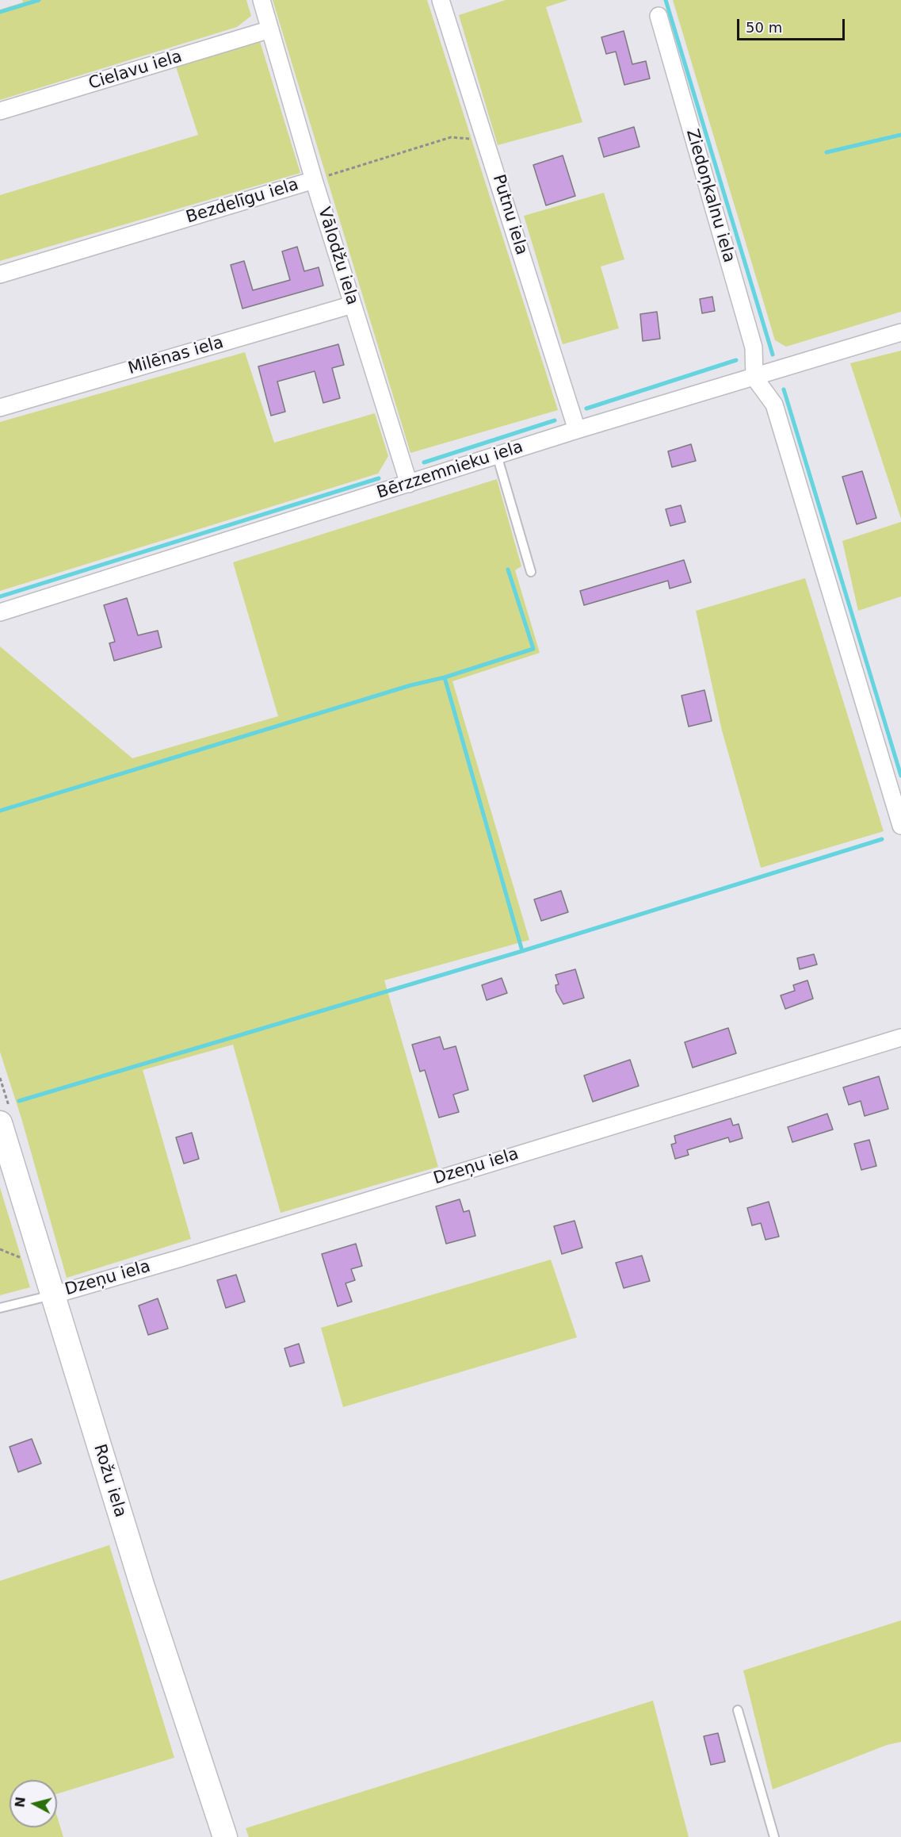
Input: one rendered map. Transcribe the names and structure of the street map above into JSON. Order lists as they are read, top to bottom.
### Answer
{
  "streets": {
    "street": [
      "Cielavu iela",
      "Ziedoņkalnu iela",
      "Bezdelīgu iela",
      "Putnu iela",
      "Vālodžu iela",
      "Milēnas iela",
      "Bērzzemnieku iela",
      "Dzeņu iela",
      "Rožu iela"
    ]
  },
  "crossings": [
    ["Cielavu iela", "Vālodžu iela"],
    ["Ziedoņkalnu iela", "Bērzzemnieku iela"],
    ["Bezdelīgu iela", "Putnu iela"],
    ["Bezdelīgu iela", "Vālodžu iela"],
    ["Putnu iela", "Bērzzemnieku iela"],
    ["Vālodžu iela", "Milēnas iela"],
    ["Vālodžu iela", "Bērzzemnieku iela"],
    ["Dzeņu iela", "Rožu iela"]
  ],
  "scale_bar": "50 m",
  "north": "left"
}
